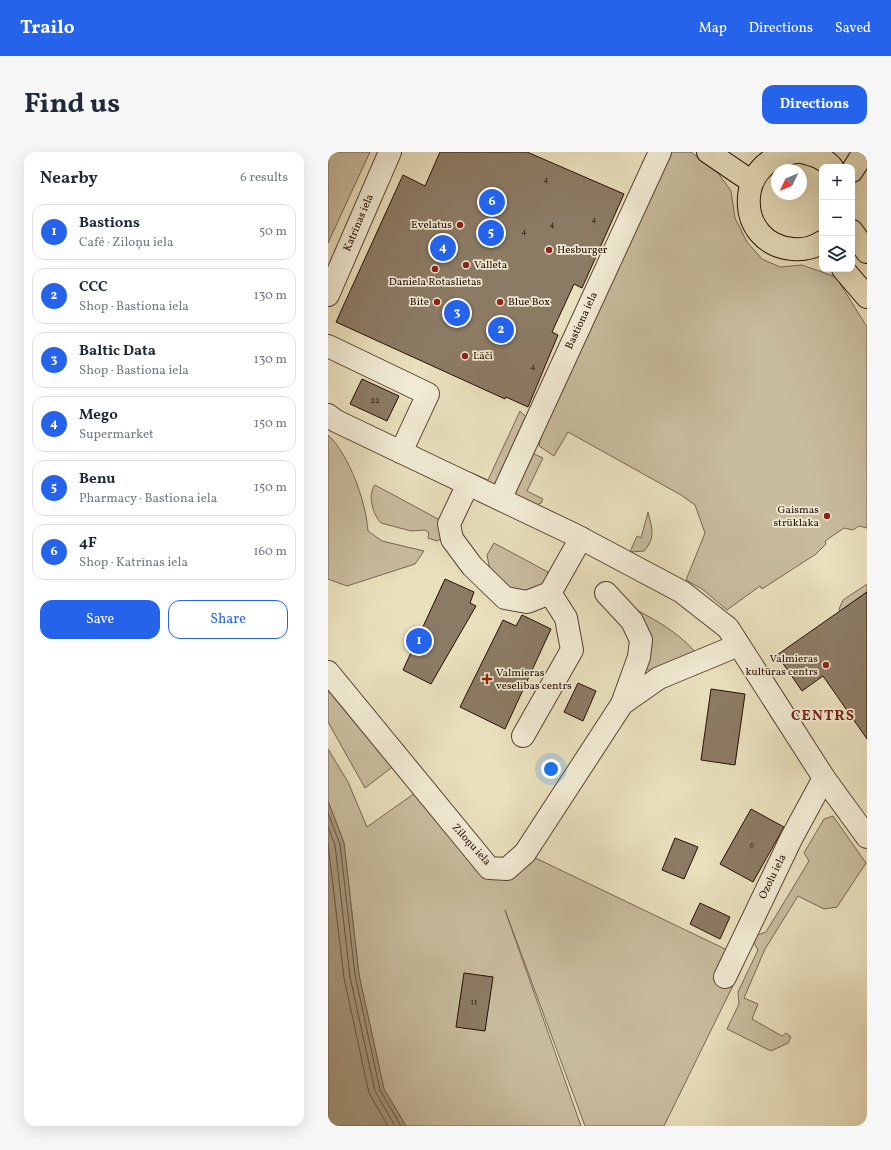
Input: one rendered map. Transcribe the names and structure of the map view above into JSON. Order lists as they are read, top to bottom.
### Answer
{
  "streets": {
    "street": [
      "Katrīnas iela",
      "Bastiona iela",
      "Ziloņu iela",
      "Ozolu iela"
    ]
  },
  "districts": ["CENTRS"],
  "places": {
    "other": [
      "Evelatus",
      "Hesburger",
      "Valleta",
      "Daniela Rotaslietas",
      "Bite",
      "Blue Box",
      "Lāči",
      "Gaismas strūklaka",
      "Valmieras kultūras centrs"
    ],
    "health": ["Valmieras veselības centrs"]
  },
  "house_numbers": [
    "4",
    "4",
    "4",
    "4",
    "4",
    "22",
    "6",
    "11"
  ],
  "north": "bottom left",
  "page": {
    "header": "Trailo",
    "nav": ["Map", "Directions", "Saved"],
    "title": "Find us",
    "buttons": [
      "Directions",
      ["Save", "Share"]
    ],
    "heading": ["Nearby", "6 results"],
    "map_buttons": ["+", "−"],
    "pins": [
      "6",
      "5",
      "4",
      "3",
      "2",
      "1"
    ],
    "list": [
      {
        "mark": "1",
        "name": "Bastions",
        "note": "Café · Ziloņu iela",
        "value": "50 m"
      },
      {
        "mark": "2",
        "name": "CCC",
        "note": "Shop · Bastiona iela",
        "value": "130 m"
      },
      {
        "mark": "3",
        "name": "Baltic Data",
        "note": "Shop · Bastiona iela",
        "value": "130 m"
      },
      {
        "mark": "4",
        "name": "Mego",
        "note": "Supermarket",
        "value": "150 m"
      },
      {
        "mark": "5",
        "name": "Benu",
        "note": "Pharmacy · Bastiona iela",
        "value": "150 m"
      },
      {
        "mark": "6",
        "name": "4F",
        "note": "Shop · Katrīnas iela",
        "value": "160 m"
      }
    ]
  }
}
